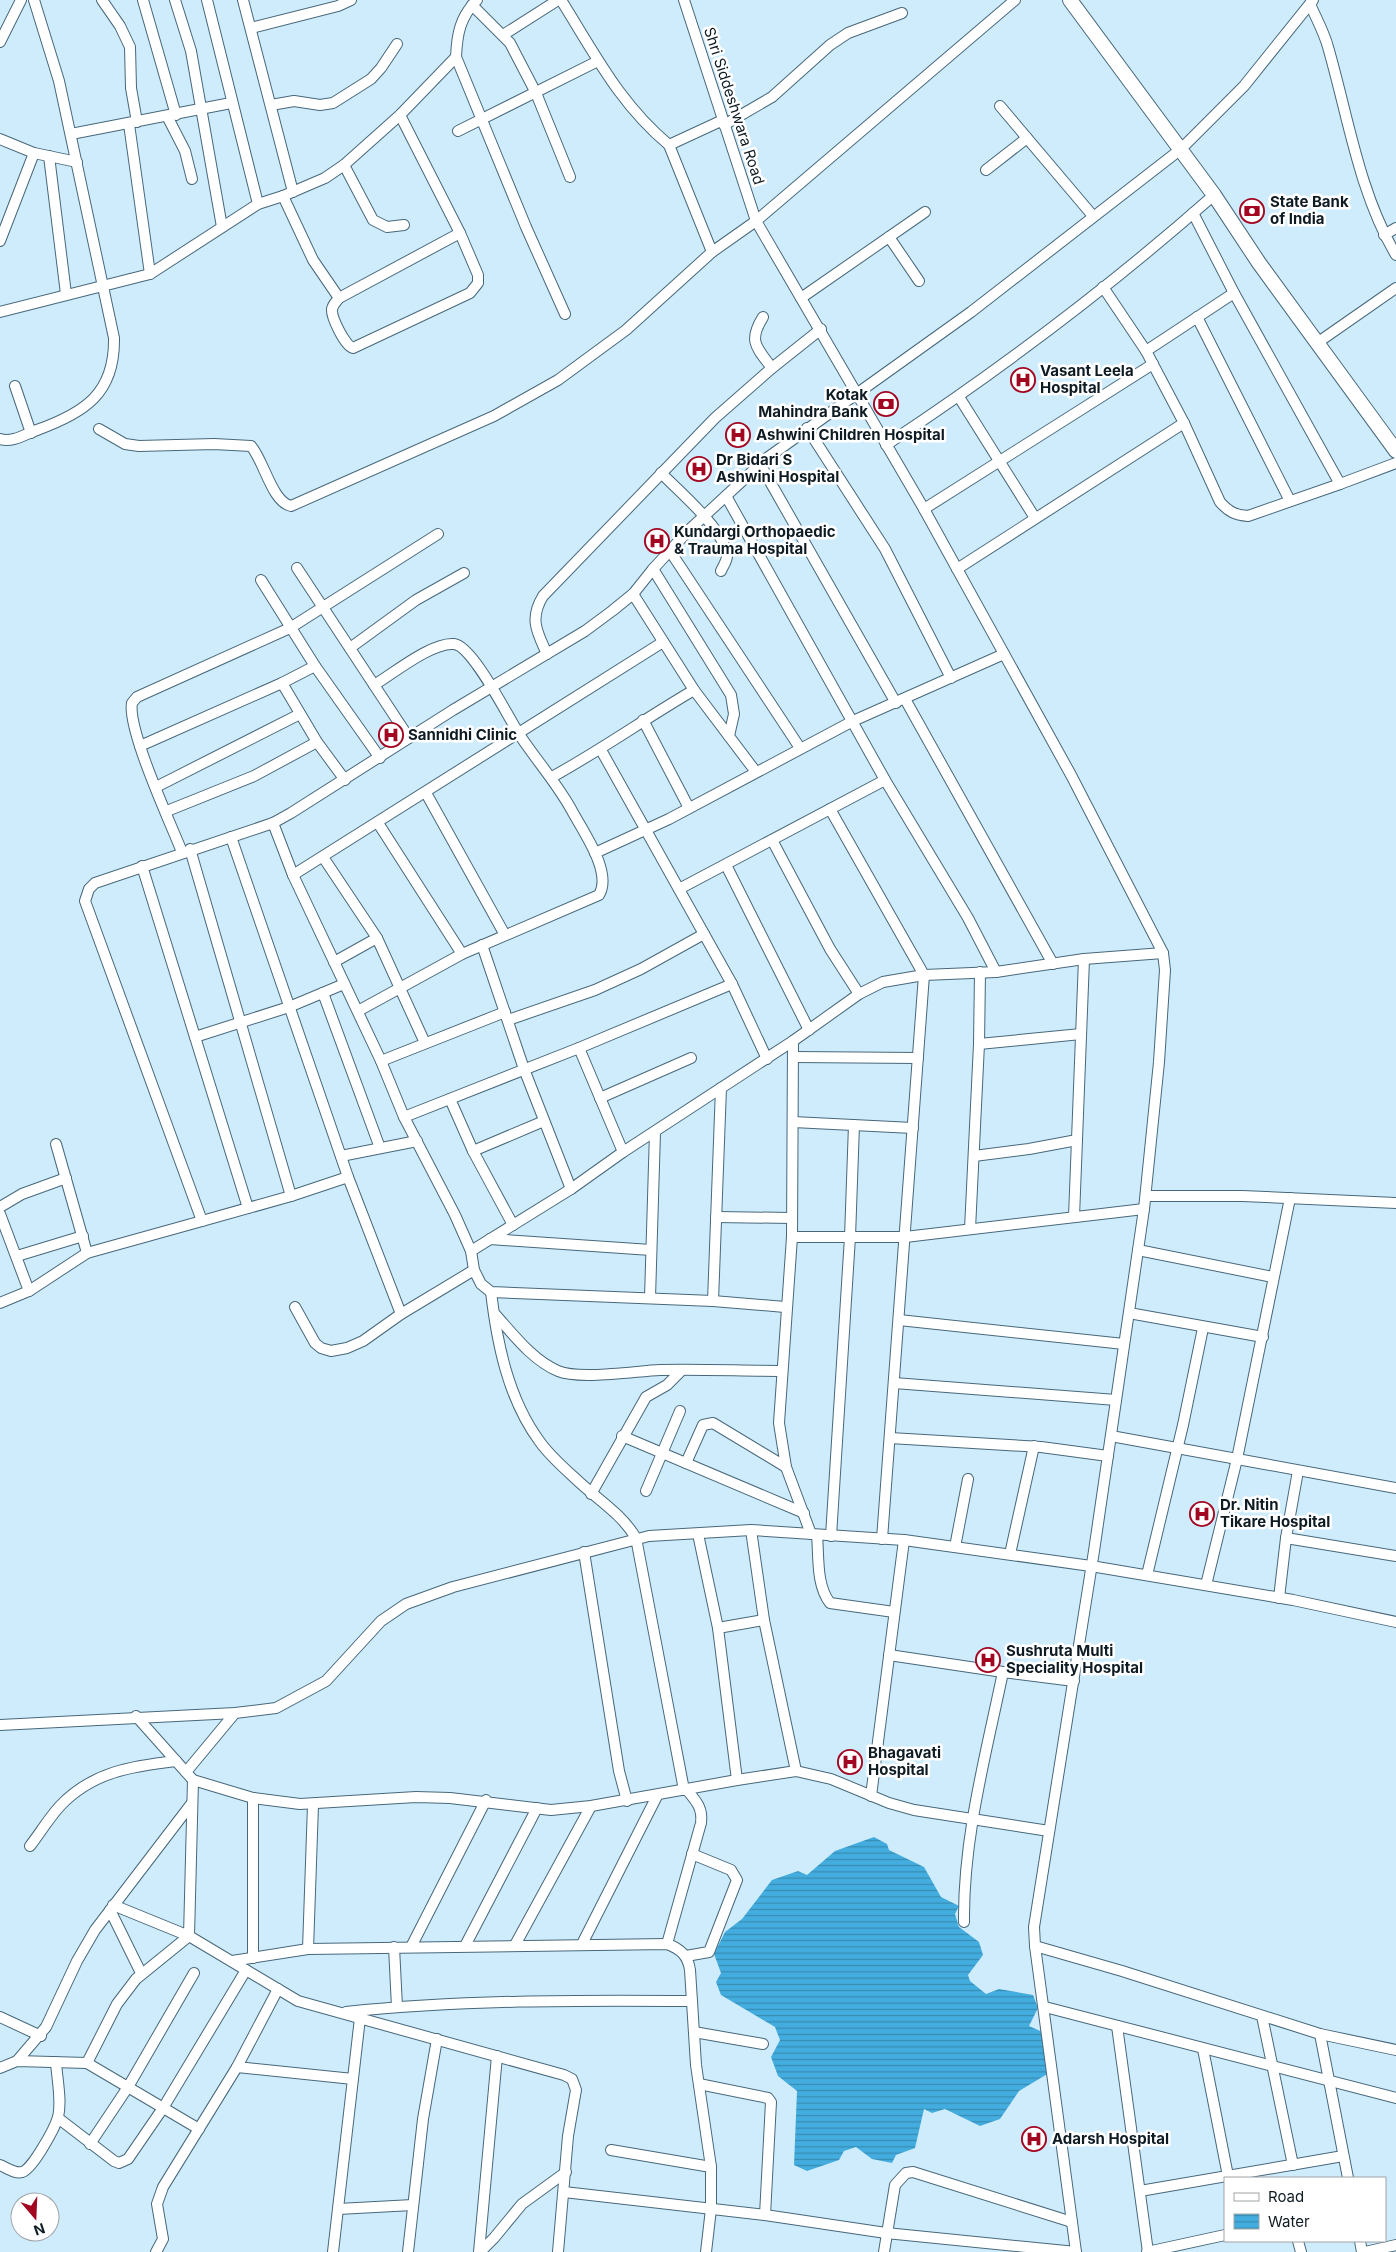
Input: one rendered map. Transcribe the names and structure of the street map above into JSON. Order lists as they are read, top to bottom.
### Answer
{
  "streets": {
    "street": ["Shri Siddeshwara Road"]
  },
  "places": {
    "bank": ["State Bank of India", "Kotak Mahindra Bank"],
    "hospital": [
      "Vasant Leela Hospital",
      "Ashwini Children Hospital",
      "Dr Bidari S Ashwini Hospital",
      "Kundargi Orthopaedic & Trauma Hospital",
      "Sannidhi Clinic",
      "Dr. Nitin Tikare Hospital",
      "Sushruta Multi Speciality Hospital",
      "Bhagavati Hospital",
      "Adarsh Hospital"
    ]
  },
  "legend": ["Road", "Water"],
  "north": "bottom"
}
